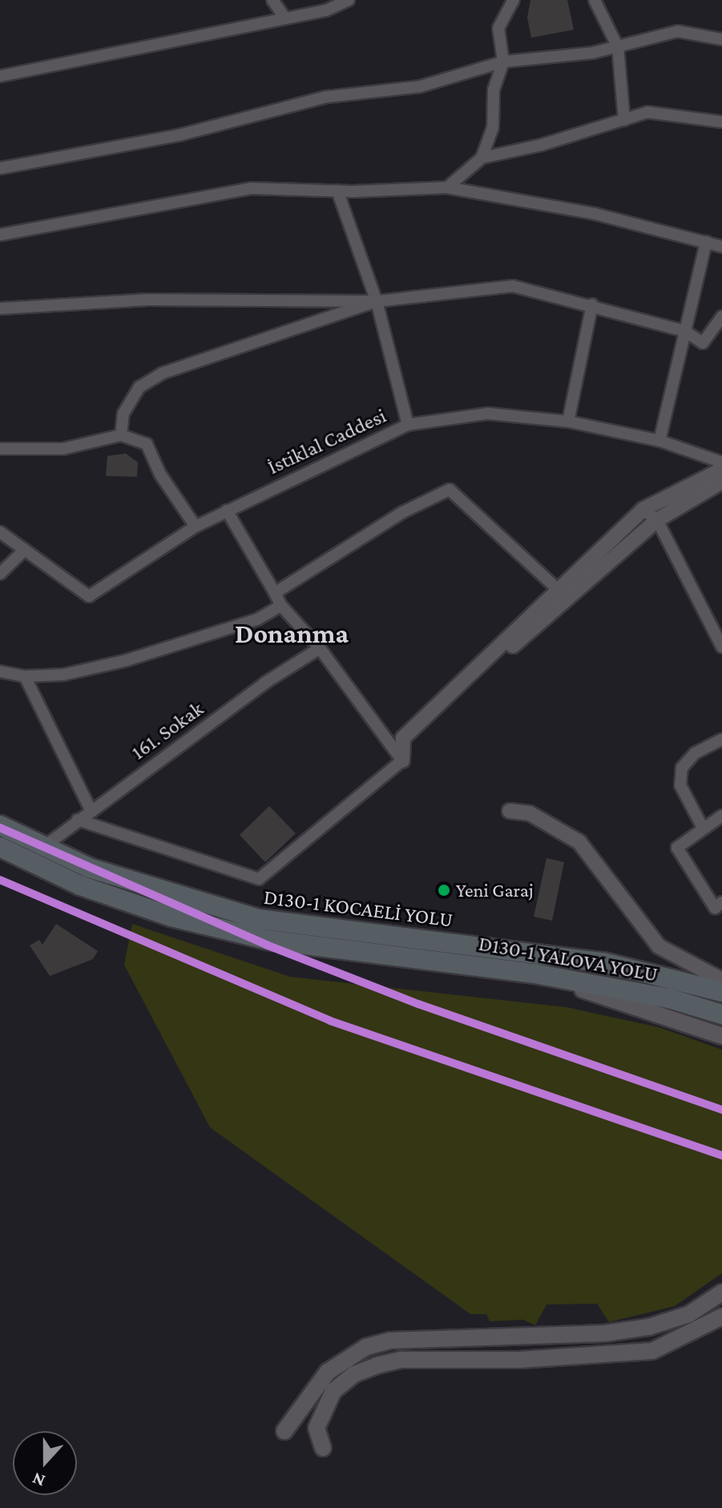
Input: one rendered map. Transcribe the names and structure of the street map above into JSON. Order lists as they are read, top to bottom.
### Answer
{
  "streets": {
    "highway": ["D130-1 KOCAELİ YOLU", "D130-1 YALOVA YOLU"],
    "street": ["İstiklal Caddesi", "161. Sokak"]
  },
  "crossings": [
    ["161. Sokak", "D130-1 KOCAELİ YOLU"]
  ],
  "districts": ["Donanma"],
  "places": ["Yeni Garaj"],
  "north": "bottom"
}
